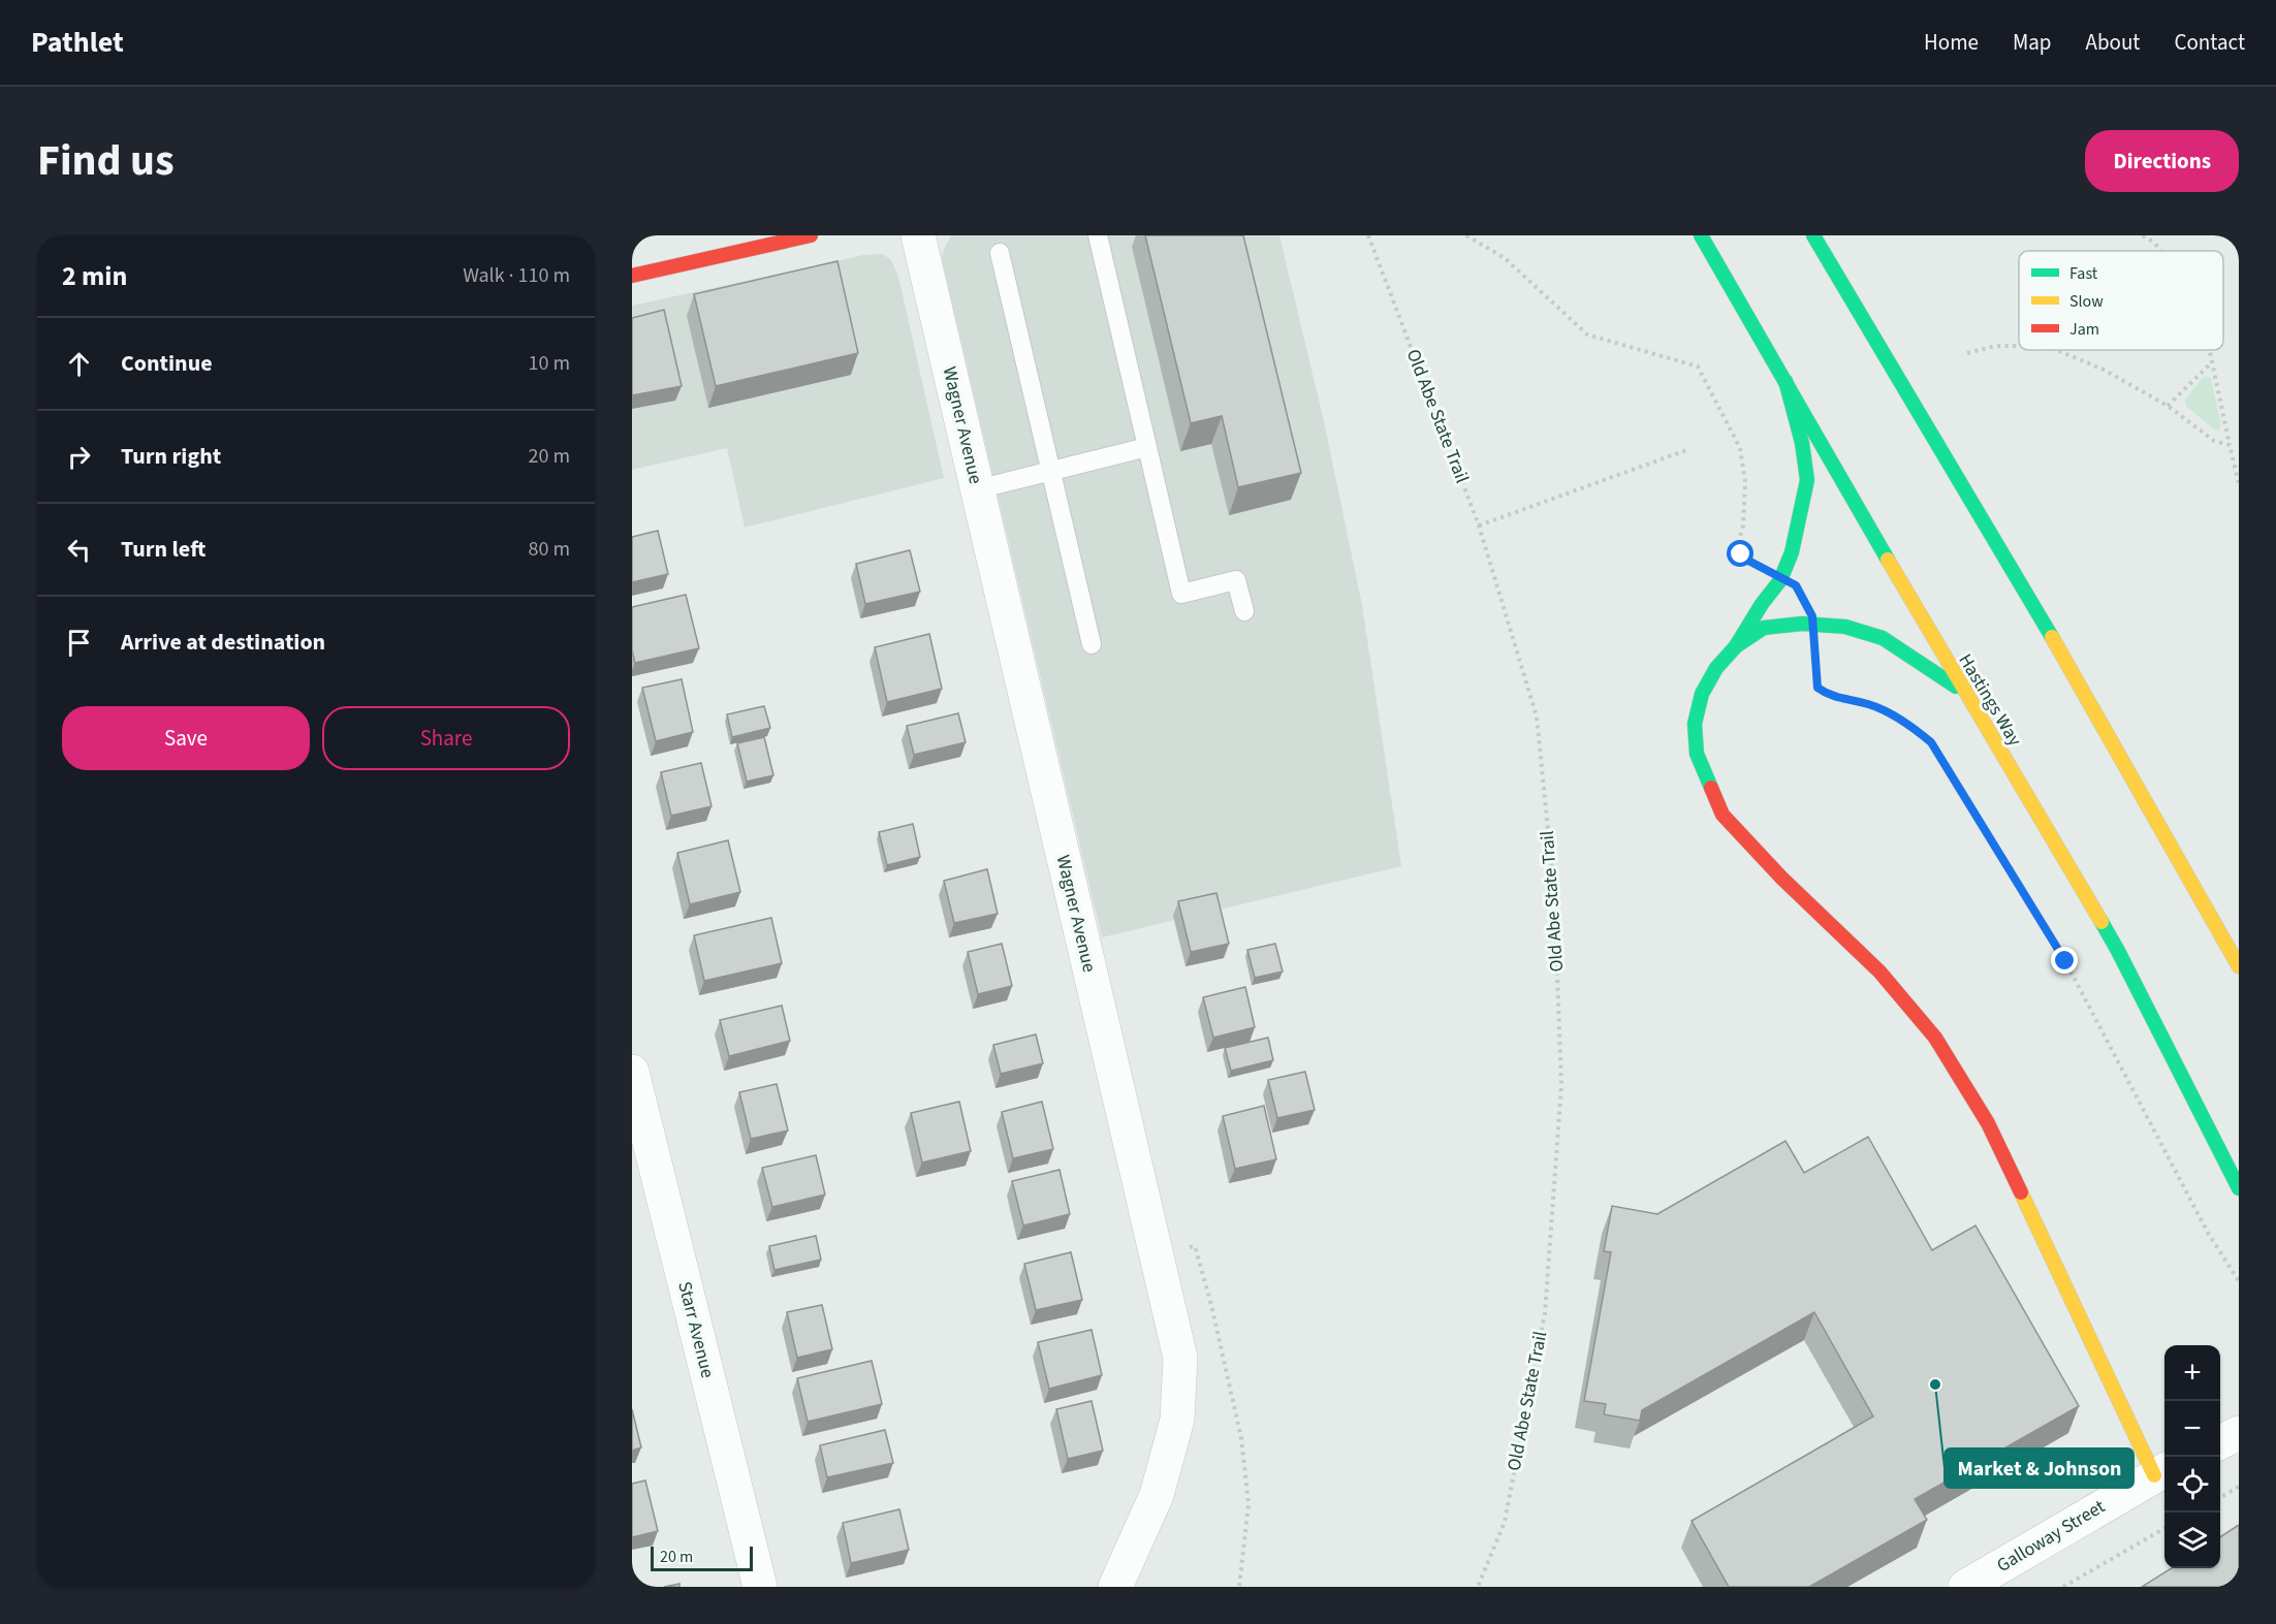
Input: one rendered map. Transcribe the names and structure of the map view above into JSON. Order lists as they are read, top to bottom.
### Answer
{
  "streets": {
    "main road": ["Hastings Way"],
    "street": ["Wagner Avenue", "Starr Avenue", "Galloway Street"],
    "path": ["Old Abe State Trail"]
  },
  "places": ["Market & Johnson"],
  "legend": ["Fast", "Slow", "Jam"],
  "scale_bar": "20 m",
  "page": {
    "header": "Pathlet",
    "nav": [
      "Home",
      "Map",
      "About",
      "Contact"
    ],
    "title": "Find us",
    "buttons": [
      "Directions",
      ["Save", "Share"]
    ],
    "heading": ["2 min", "Walk · 110 m"],
    "list": [
      ["Continue", "10 m"],
      ["Turn right", "20 m"],
      ["Turn left", "80 m"],
      "Arrive at destination"
    ],
    "map_buttons": ["+", "−"],
    "scale": "20 m"
  }
}
